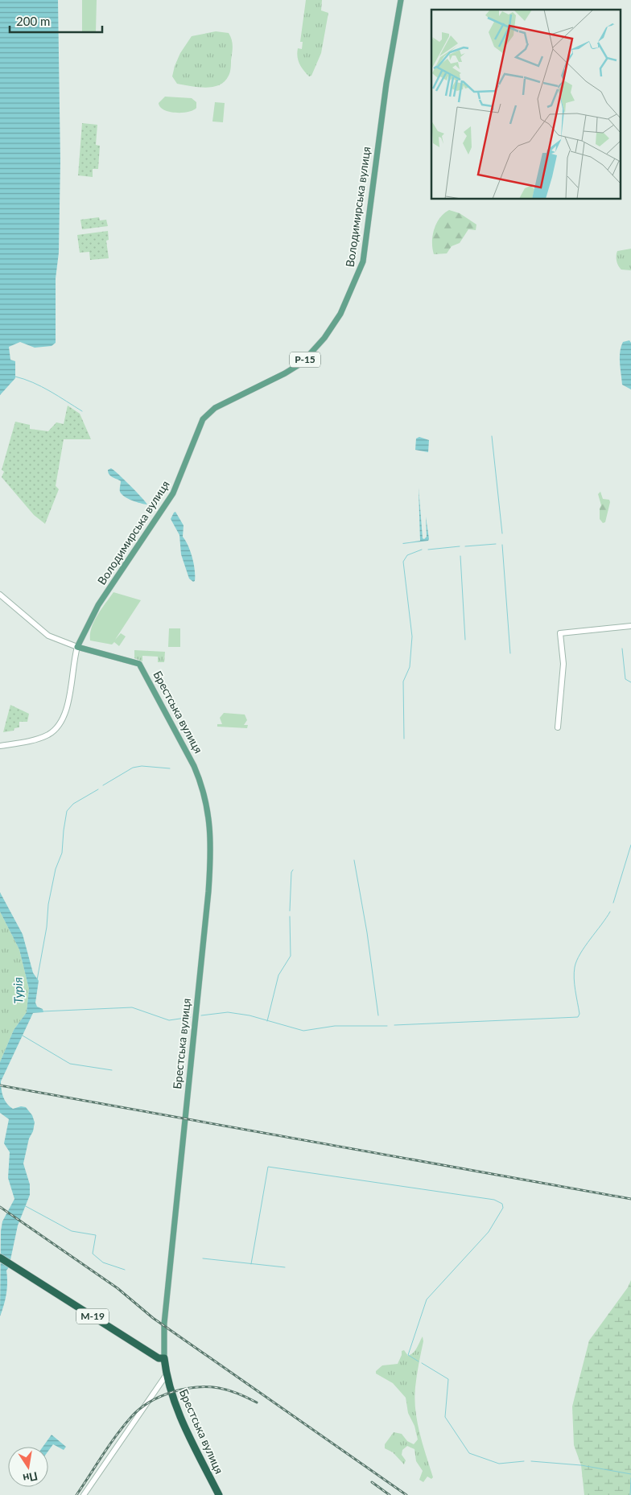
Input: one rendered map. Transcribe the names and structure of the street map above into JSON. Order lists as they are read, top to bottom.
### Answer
{
  "streets": {
    "highway": ["Брестська вулиця", "М-19"],
    "main road": ["Володимирська вулиця", "Р-15"]
  },
  "crossings": [
    ["Володимирська вулиця", "Брестська вулиця"],
    ["Брестська вулиця", "М-19"]
  ],
  "water": ["Турія"],
  "scale_bar": "200 m",
  "north": "bottom"
}
